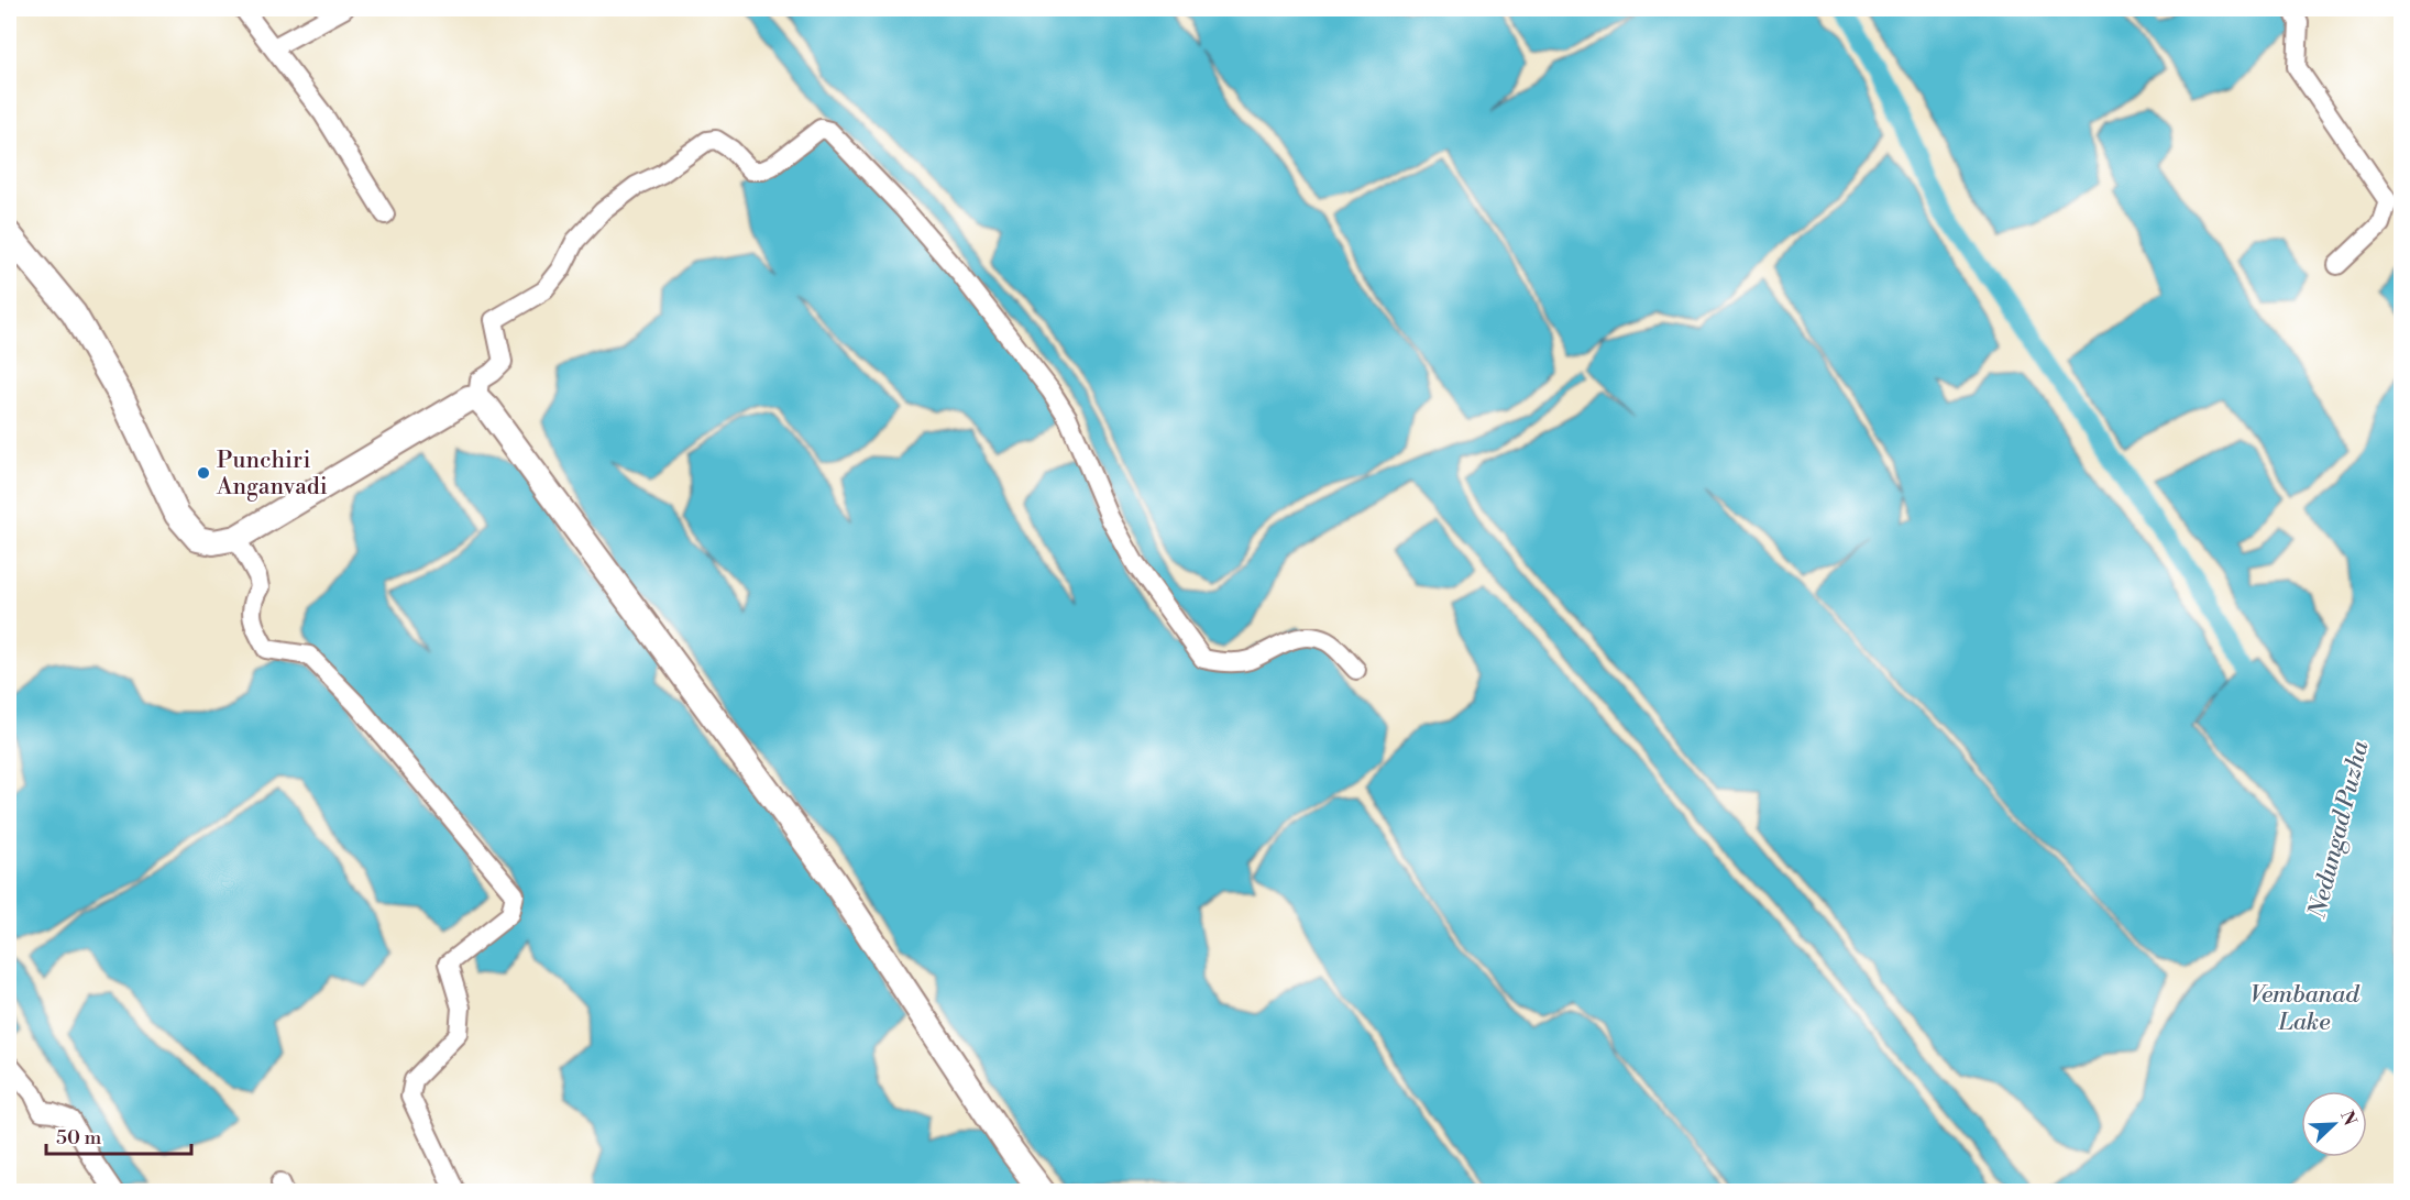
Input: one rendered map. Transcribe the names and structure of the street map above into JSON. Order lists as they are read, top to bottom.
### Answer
{
  "water": ["Nedungad Puzha", "Vembanad Lake"],
  "places": ["Punchiri Anganvadi"],
  "scale_bar": "50 m",
  "north": "top right"
}
